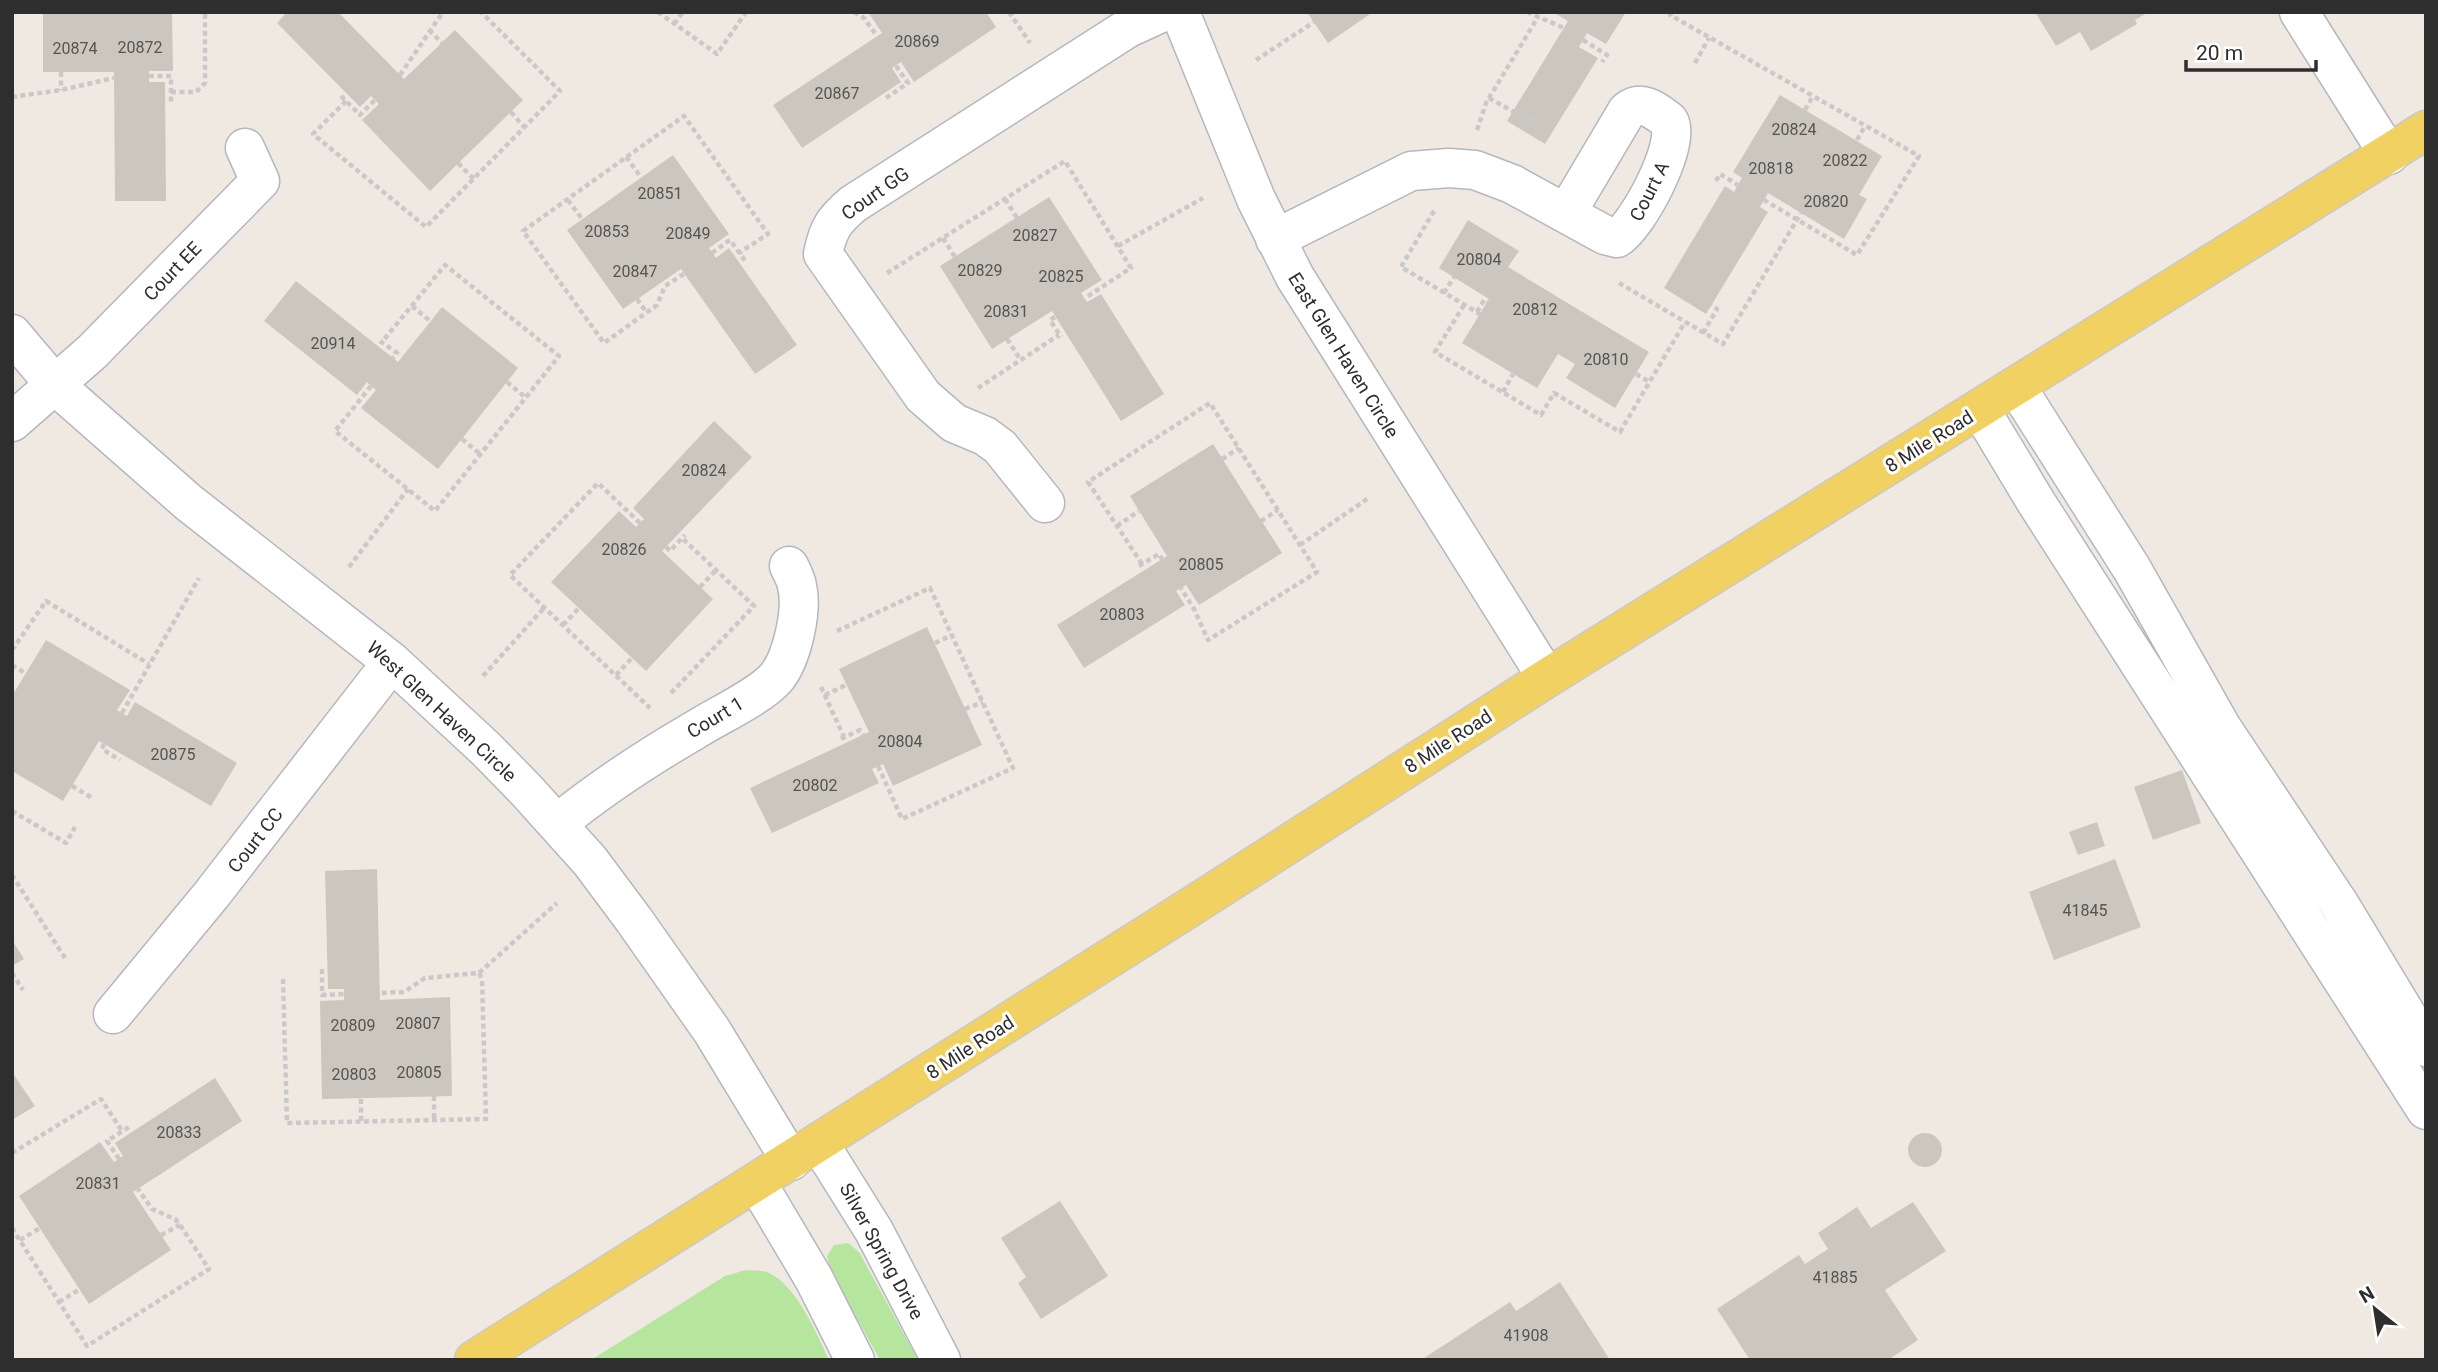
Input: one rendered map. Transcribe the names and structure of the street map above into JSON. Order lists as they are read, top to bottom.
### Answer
{
  "streets": {
    "main road": ["8 Mile Road"],
    "street": [
      "Court GG",
      "Court EE",
      "East Glen Haven Circle",
      "West Glen Haven Circle",
      "Court 1",
      "Court CC",
      "Silver Spring Drive"
    ]
  },
  "crossings": [
    ["Court EE", "West Glen Haven Circle"],
    ["East Glen Haven Circle", "8 Mile Road"],
    ["8 Mile Road", "West Glen Haven Circle"],
    ["8 Mile Road", "Silver Spring Drive"],
    ["West Glen Haven Circle", "Court 1"],
    ["West Glen Haven Circle", "Court CC"],
    ["West Glen Haven Circle", "Silver Spring Drive"]
  ],
  "house_numbers": [
    "20869",
    "20872",
    "20874",
    "20867",
    "20824",
    "20822",
    "20818",
    "20851",
    "20820",
    "20853",
    "20849",
    "20827",
    "20804",
    "20829",
    "20847",
    "20825",
    "20812",
    "20831",
    "20914",
    "20810",
    "20824",
    "20826",
    "20805",
    "20803",
    "20804",
    "20875",
    "20802",
    "41845",
    "20807",
    "20809",
    "20805",
    "20803",
    "20833",
    "20831",
    "41885",
    "41908"
  ],
  "scale_bar": "20 m",
  "north": "top left"
}
